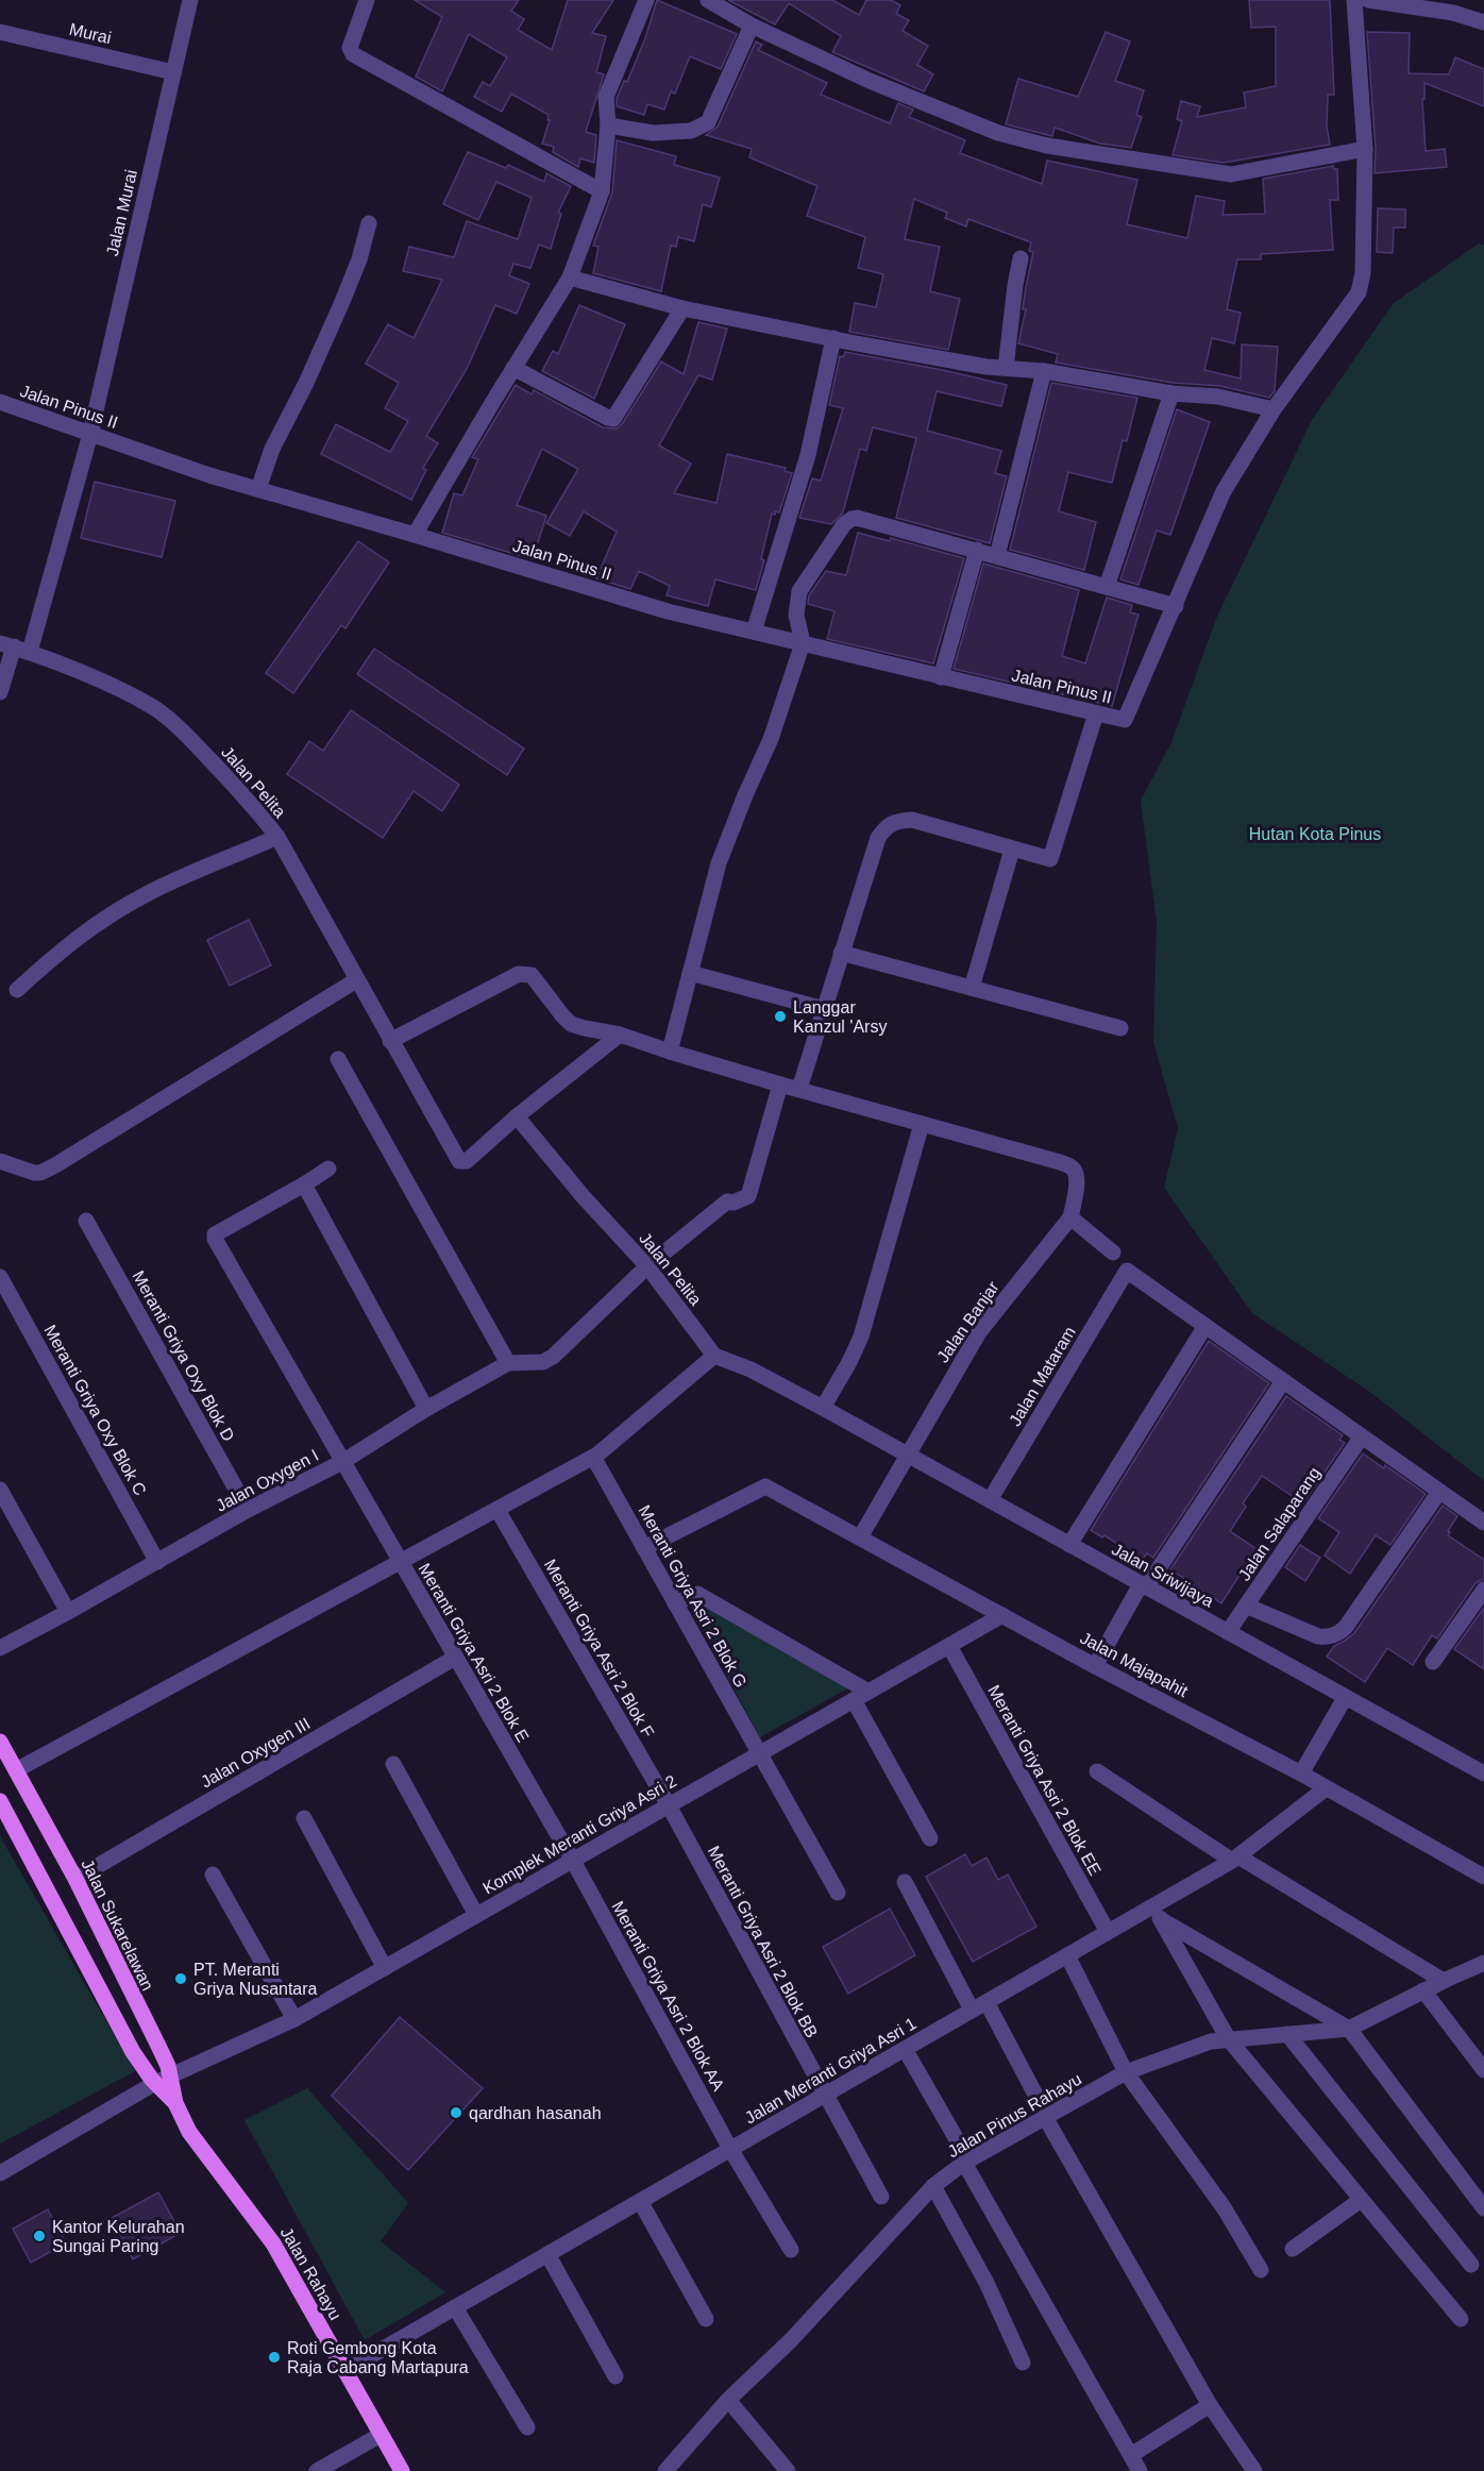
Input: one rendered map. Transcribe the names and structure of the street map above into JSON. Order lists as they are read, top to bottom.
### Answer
{
  "streets": {
    "main road": ["Jalan Sukarelawan", "Jalan Rahayu"],
    "street": [
      "Murai",
      "Jalan Murai",
      "Jalan Pinus II",
      "Jalan Pelita",
      "Jalan Banjar",
      "Meranti Griya Oxy Blok D",
      "Jalan Mataram",
      "Meranti Griya Oxy Blok C",
      "Jalan Oxygen I",
      "Jalan Salaparang",
      "Jalan Sriwijaya",
      "Meranti Griya Asri 2 Blok G",
      "Meranti Griya Asri 2 Blok F",
      "Meranti Griya Asri 2 Blok E",
      "Jalan Majapahit",
      "Jalan Oxygen III",
      "Meranti Griya Asri 2 Blok EE",
      "Komplek Meranti Griya Asri 2",
      "Meranti Griya Asri 2 Blok BB",
      "Meranti Griya Asri 2 Blok AA",
      "Jalan Meranti Griya Asri 1",
      "Jalan Pinus Rahayu"
    ]
  },
  "crossings": [
    ["Murai", "Jalan Murai"],
    ["Jalan Murai", "Jalan Pinus II"],
    ["Jalan Murai", "Jalan Pelita"],
    ["Jalan Pelita", "Jalan Oxygen I"],
    ["Jalan Banjar", "Jalan Sriwijaya"],
    ["Jalan Banjar", "Jalan Majapahit"],
    ["Meranti Griya Oxy Blok D", "Jalan Oxygen I"],
    ["Jalan Mataram", "Jalan Sriwijaya"],
    ["Meranti Griya Oxy Blok C", "Jalan Oxygen I"],
    ["Jalan Oxygen I", "Meranti Griya Asri 2 Blok E"],
    ["Jalan Salaparang", "Jalan Sriwijaya"],
    ["Meranti Griya Asri 2 Blok G", "Jalan Majapahit"],
    ["Meranti Griya Asri 2 Blok G", "Komplek Meranti Griya Asri 2"],
    ["Meranti Griya Asri 2 Blok F", "Komplek Meranti Griya Asri 2"],
    ["Meranti Griya Asri 2 Blok F", "Meranti Griya Asri 2 Blok BB"],
    ["Meranti Griya Asri 2 Blok E", "Jalan Oxygen III"],
    ["Meranti Griya Asri 2 Blok E", "Komplek Meranti Griya Asri 2"],
    ["Meranti Griya Asri 2 Blok E", "Meranti Griya Asri 2 Blok AA"],
    ["Jalan Majapahit", "Komplek Meranti Griya Asri 2"],
    ["Jalan Majapahit", "Jalan Meranti Griya Asri 1"],
    ["Jalan Oxygen III", "Jalan Sukarelawan"],
    ["Meranti Griya Asri 2 Blok EE", "Komplek Meranti Griya Asri 2"],
    ["Meranti Griya Asri 2 Blok EE", "Jalan Meranti Griya Asri 1"],
    ["Komplek Meranti Griya Asri 2", "Jalan Sukarelawan"],
    ["Komplek Meranti Griya Asri 2", "Meranti Griya Asri 2 Blok BB"],
    ["Komplek Meranti Griya Asri 2", "Meranti Griya Asri 2 Blok AA"],
    ["Jalan Sukarelawan", "Jalan Rahayu"],
    ["Meranti Griya Asri 2 Blok BB", "Jalan Meranti Griya Asri 1"],
    ["Meranti Griya Asri 2 Blok AA", "Jalan Meranti Griya Asri 1"],
    ["Jalan Meranti Griya Asri 1", "Jalan Rahayu"]
  ],
  "parks": ["Hutan Kota Pinus"],
  "places": [
    "Langgar Kanzul 'Arsy",
    "PT. Meranti Griya Nusantara",
    "qardhan hasanah",
    "Kantor Kelurahan Sungai Paring",
    "Roti Gembong Kota Raja Cabang Martapura"
  ]
}
